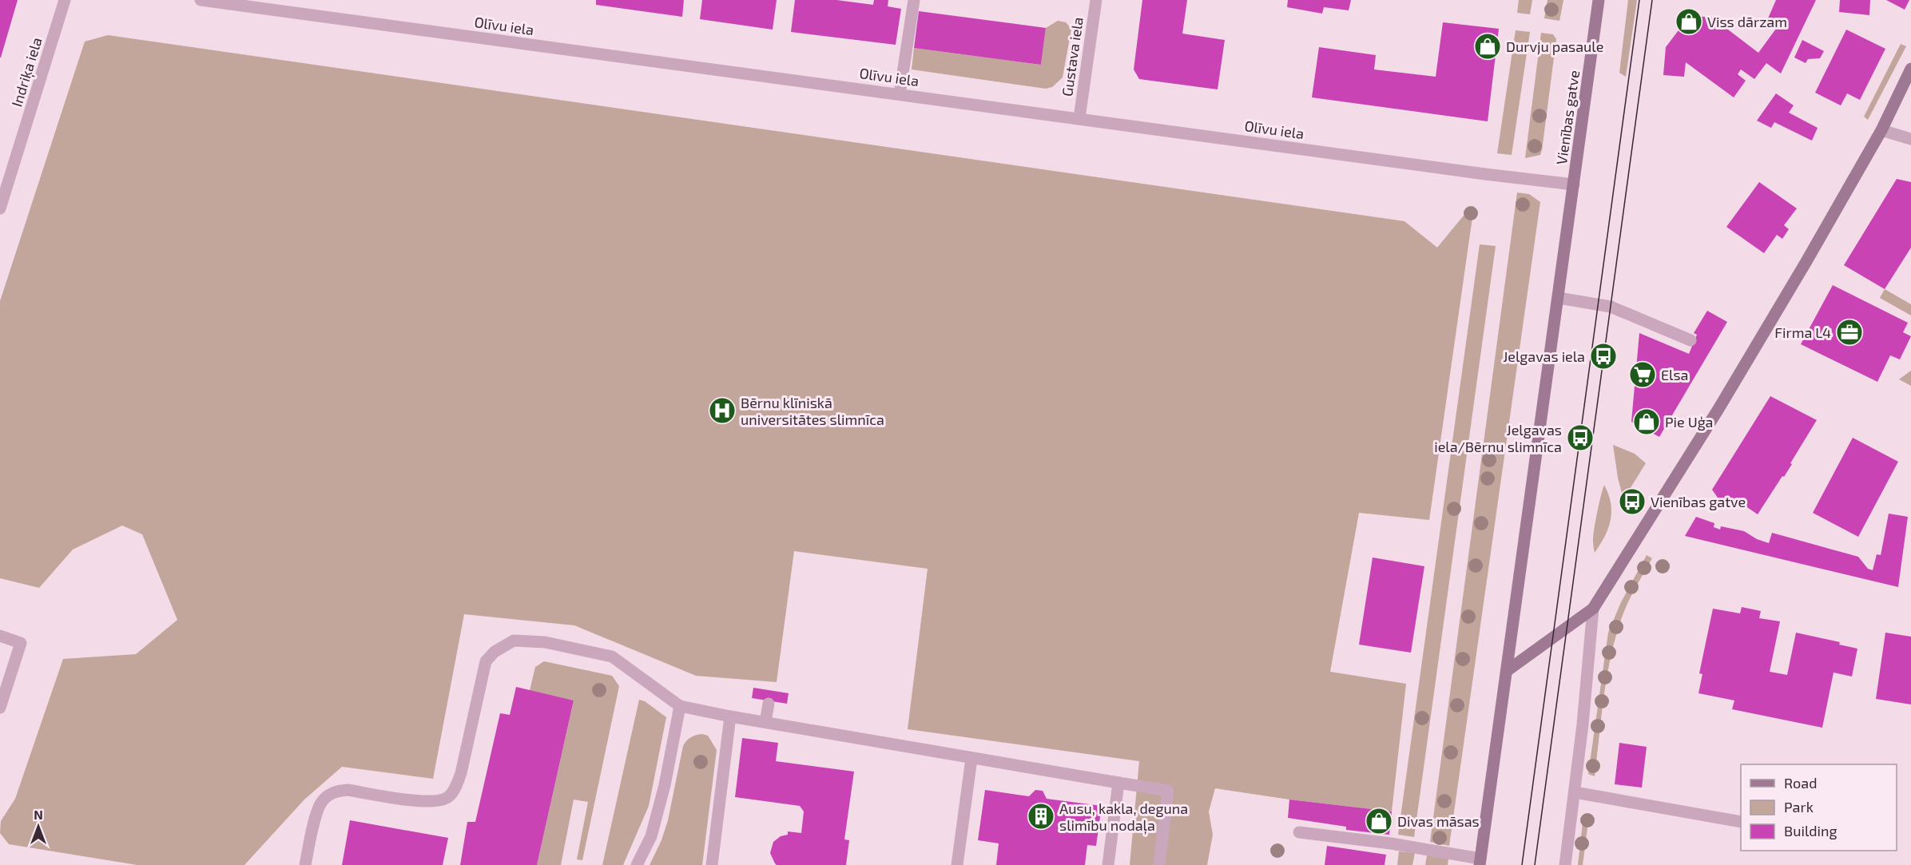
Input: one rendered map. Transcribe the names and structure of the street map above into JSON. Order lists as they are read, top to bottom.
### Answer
{
  "streets": {
    "main road": ["Vienības gatve"],
    "street": ["Olīvu iela", "Gustava iela", "Indriķa iela"]
  },
  "crossings": [
    ["Olīvu iela", "Gustava iela"],
    ["Olīvu iela", "Vienības gatve"]
  ],
  "places": {
    "shop": [
      "Viss dārzam",
      "Durvju pasaule",
      "Pie Uģa",
      "Divas māsas"
    ],
    "office": ["Firma L4"],
    "bus stop": ["Jelgavas iela", "Jelgavas iela/Bērnu slimnīca", "Vienības gatve"],
    "supermarket": ["Elsa"],
    "hospital": ["Bērnu klīniskā universitātes slimnīca"],
    "building": ["Ausu, kakla, deguna slimību nodaļa"]
  },
  "legend": ["Road", "Park", "Building"],
  "north": "top"
}
